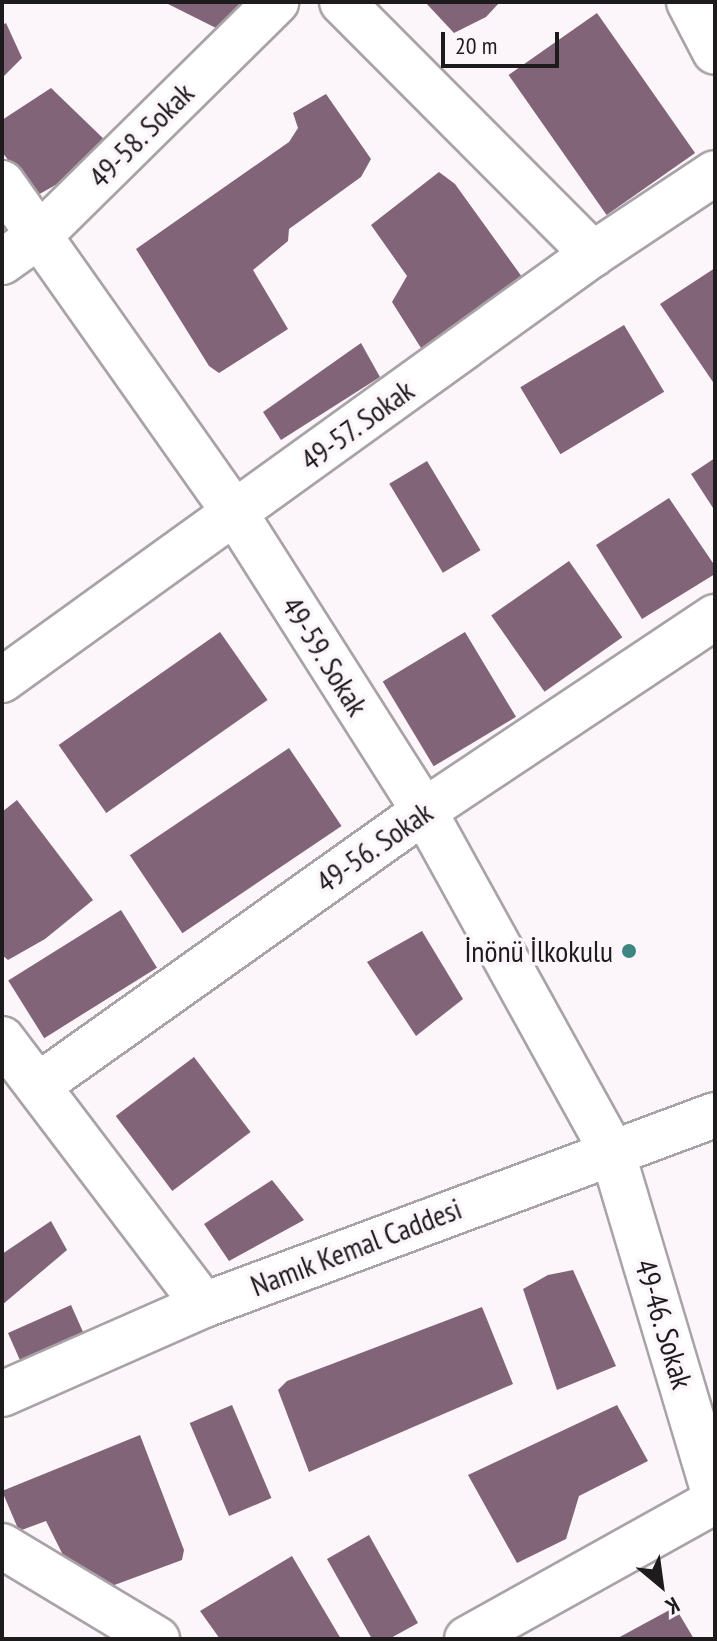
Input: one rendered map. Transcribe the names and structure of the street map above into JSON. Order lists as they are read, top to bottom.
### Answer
{
  "streets": {
    "street": [
      "49-58. Sokak",
      "49-57. Sokak",
      "49-59. Sokak",
      "49-56. Sokak",
      "Namık Kemal Caddesi",
      "49-46. Sokak"
    ]
  },
  "crossings": [
    ["49-58. Sokak", "49-59. Sokak"],
    ["49-57. Sokak", "49-59. Sokak"],
    ["49-59. Sokak", "49-56. Sokak"],
    ["49-59. Sokak", "Namık Kemal Caddesi"],
    ["49-59. Sokak", "49-46. Sokak"],
    ["Namık Kemal Caddesi", "49-46. Sokak"]
  ],
  "places": ["İnönü İlkokulu"],
  "scale_bar": "20 m",
  "north": "bottom right"
}
